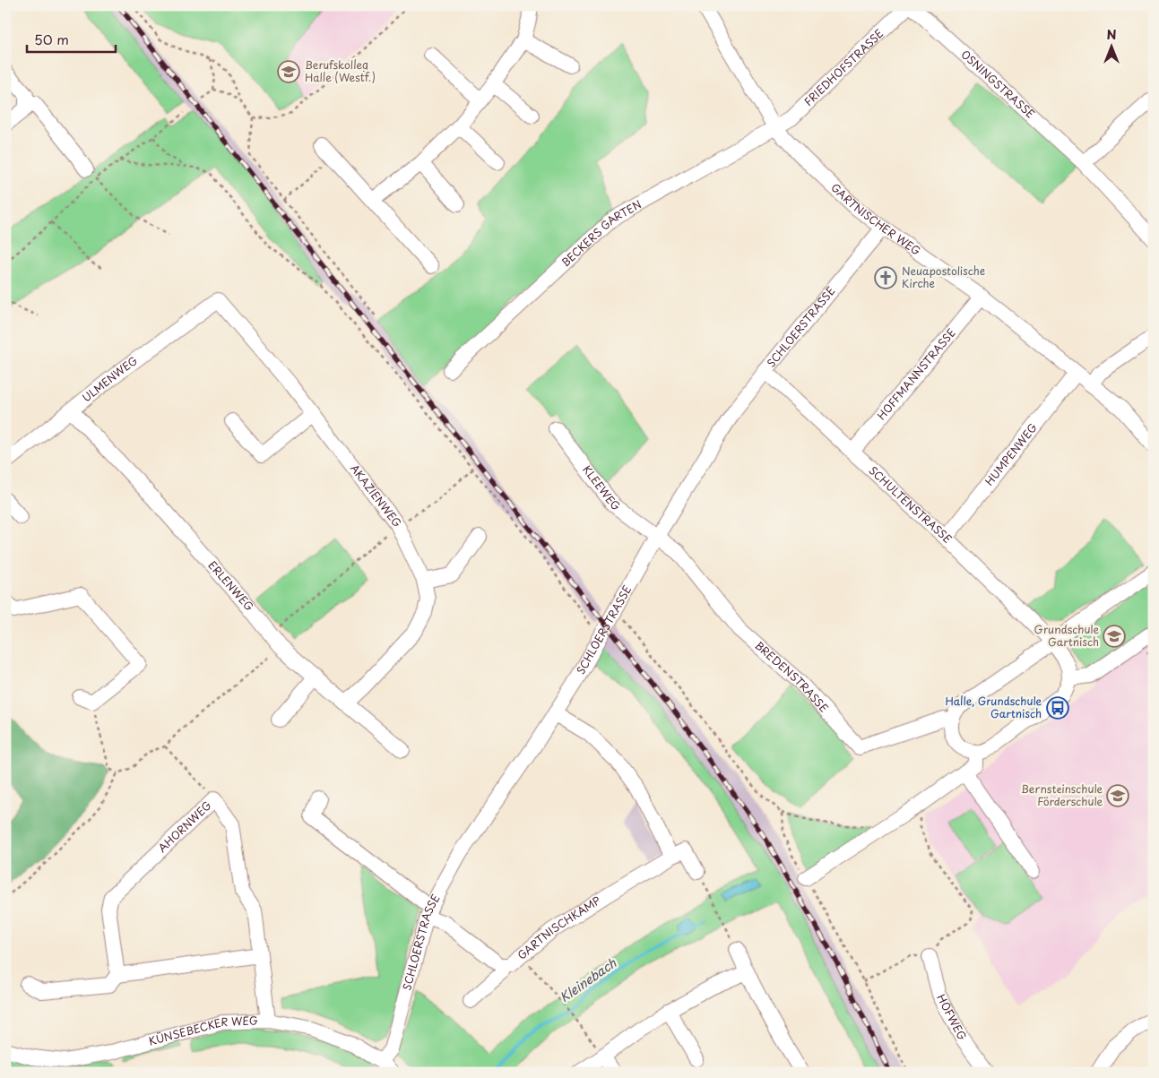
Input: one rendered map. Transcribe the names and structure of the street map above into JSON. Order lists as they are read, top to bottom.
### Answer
{
  "streets": {
    "street": [
      "FRIEDHOFSTRASSE",
      "OSNINGSTRASSE",
      "GARTNISCHER WEG",
      "BECKERS GARTEN",
      "SCHLOERSTRASSE",
      "HOFFMANNSTRASSE",
      "ULMENWEG",
      "HUMPENWEG",
      "KLEEWEG",
      "AKAZIENWEG",
      "SCHULTENSTRASSE",
      "ERLENWEG",
      "BREDENSTRASSE",
      "AHORNWEG",
      "GARTNISCHKAMP",
      "HOFWEG",
      "KÜNSEBECKER WEG"
    ]
  },
  "crossings": [
    ["FRIEDHOFSTRASSE", "OSNINGSTRASSE"],
    ["FRIEDHOFSTRASSE", "GARTNISCHER WEG"],
    ["FRIEDHOFSTRASSE", "BECKERS GARTEN"],
    ["GARTNISCHER WEG", "BECKERS GARTEN"],
    ["GARTNISCHER WEG", "SCHLOERSTRASSE"],
    ["GARTNISCHER WEG", "HOFFMANNSTRASSE"],
    ["GARTNISCHER WEG", "HUMPENWEG"],
    ["SCHLOERSTRASSE", "KLEEWEG"],
    ["SCHLOERSTRASSE", "SCHULTENSTRASSE"],
    ["SCHLOERSTRASSE", "BREDENSTRASSE"],
    ["SCHLOERSTRASSE", "GARTNISCHKAMP"],
    ["SCHLOERSTRASSE", "KÜNSEBECKER WEG"],
    ["HOFFMANNSTRASSE", "SCHULTENSTRASSE"],
    ["ULMENWEG", "AKAZIENWEG"],
    ["ULMENWEG", "ERLENWEG"],
    ["HUMPENWEG", "SCHULTENSTRASSE"],
    ["KLEEWEG", "BREDENSTRASSE"],
    ["AKAZIENWEG", "ERLENWEG"],
    ["AHORNWEG", "KÜNSEBECKER WEG"]
  ],
  "water": ["Kleinebach"],
  "places": {
    "school or university": ["Berufskolleg Halle (Westf.)", "Grundschule Gartnisch", "Bernsteinschule Förderschule"],
    "church": ["Neuapostolische Kirche"],
    "bus stop": ["Halle, Grundschule Gartnisch"]
  },
  "scale_bar": "50 m",
  "north": "top"
}
